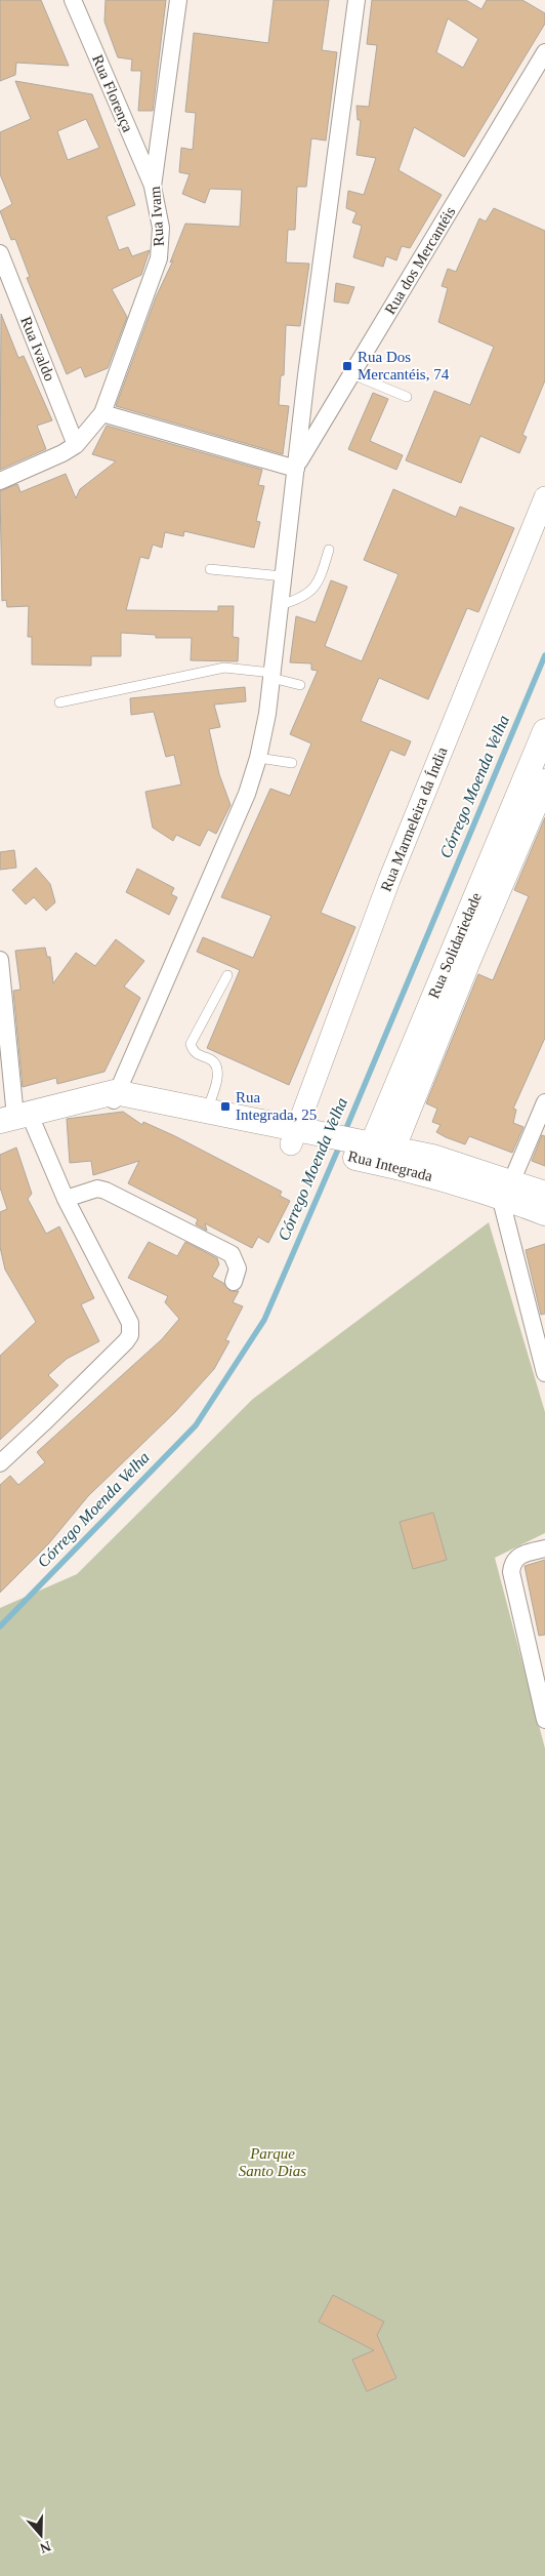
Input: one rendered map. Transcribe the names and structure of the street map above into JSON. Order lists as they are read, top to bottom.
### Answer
{
  "streets": {
    "main road": ["Rua Solidariedade", "Rua Integrada"],
    "street": [
      "Rua Florença",
      "Rua Ivam",
      "Rua dos Mercantéis",
      "Rua Ivaldo",
      "Rua Marmeleira da Índia"
    ]
  },
  "crossings": [
    ["Rua Florença", "Rua Ivam"],
    ["Rua Ivam", "Rua Ivaldo"],
    ["Rua Marmeleira da Índia", "Rua Integrada"],
    ["Rua Solidariedade", "Rua Integrada"]
  ],
  "water": ["Córrego Moenda Velha"],
  "parks": ["Parque Santo Dias"],
  "places": {
    "transit": ["Rua Dos Mercantéis, 74", "Rua Integrada, 25"]
  },
  "north": "bottom"
}
